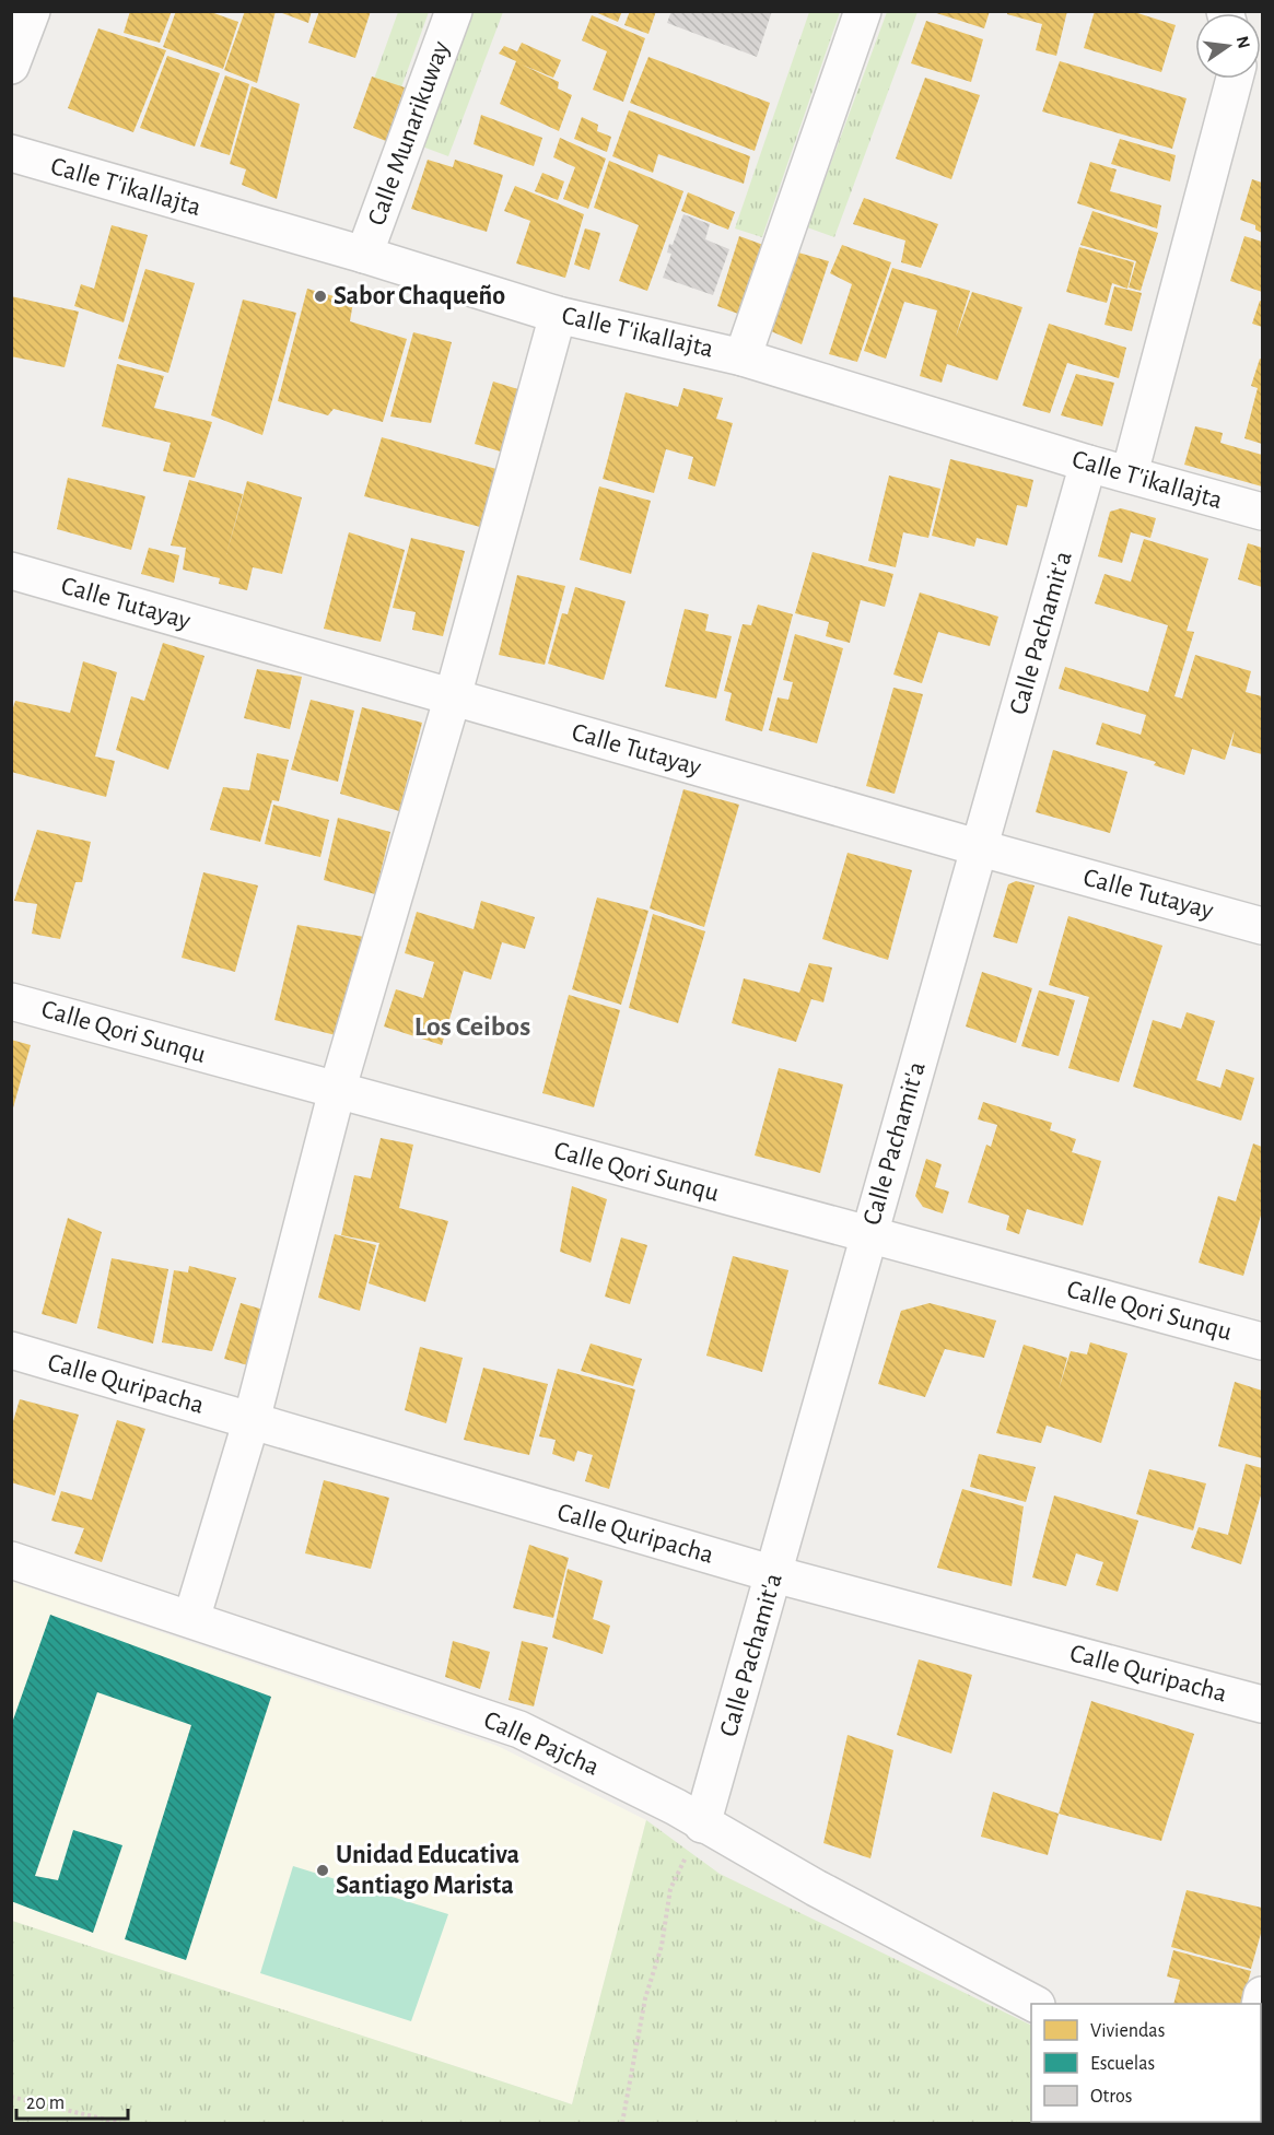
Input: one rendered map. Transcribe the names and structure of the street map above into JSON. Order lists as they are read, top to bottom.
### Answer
{
  "streets": {
    "street": [
      "Calle Munarikuway",
      "Calle T'ikallajta",
      "Calle Tutayay",
      "Calle Pachamit'a",
      "Calle Qori Sunqu",
      "Calle Quripacha",
      "Calle Pajcha"
    ]
  },
  "crossings": [
    ["Calle Munarikuway", "Calle T'ikallajta"],
    ["Calle T'ikallajta", "Calle Pachamit'a"],
    ["Calle Tutayay", "Calle Pachamit'a"],
    ["Calle Pachamit'a", "Calle Qori Sunqu"],
    ["Calle Pachamit'a", "Calle Quripacha"],
    ["Calle Pachamit'a", "Calle Pajcha"]
  ],
  "districts": ["Los Ceibos"],
  "places": ["Sabor Chaqueño", "Unidad Educativa Santiago Marista"],
  "legend": ["Viviendas", "Escuelas", "Otros"],
  "scale_bar": "20 m",
  "north": "right"
}
